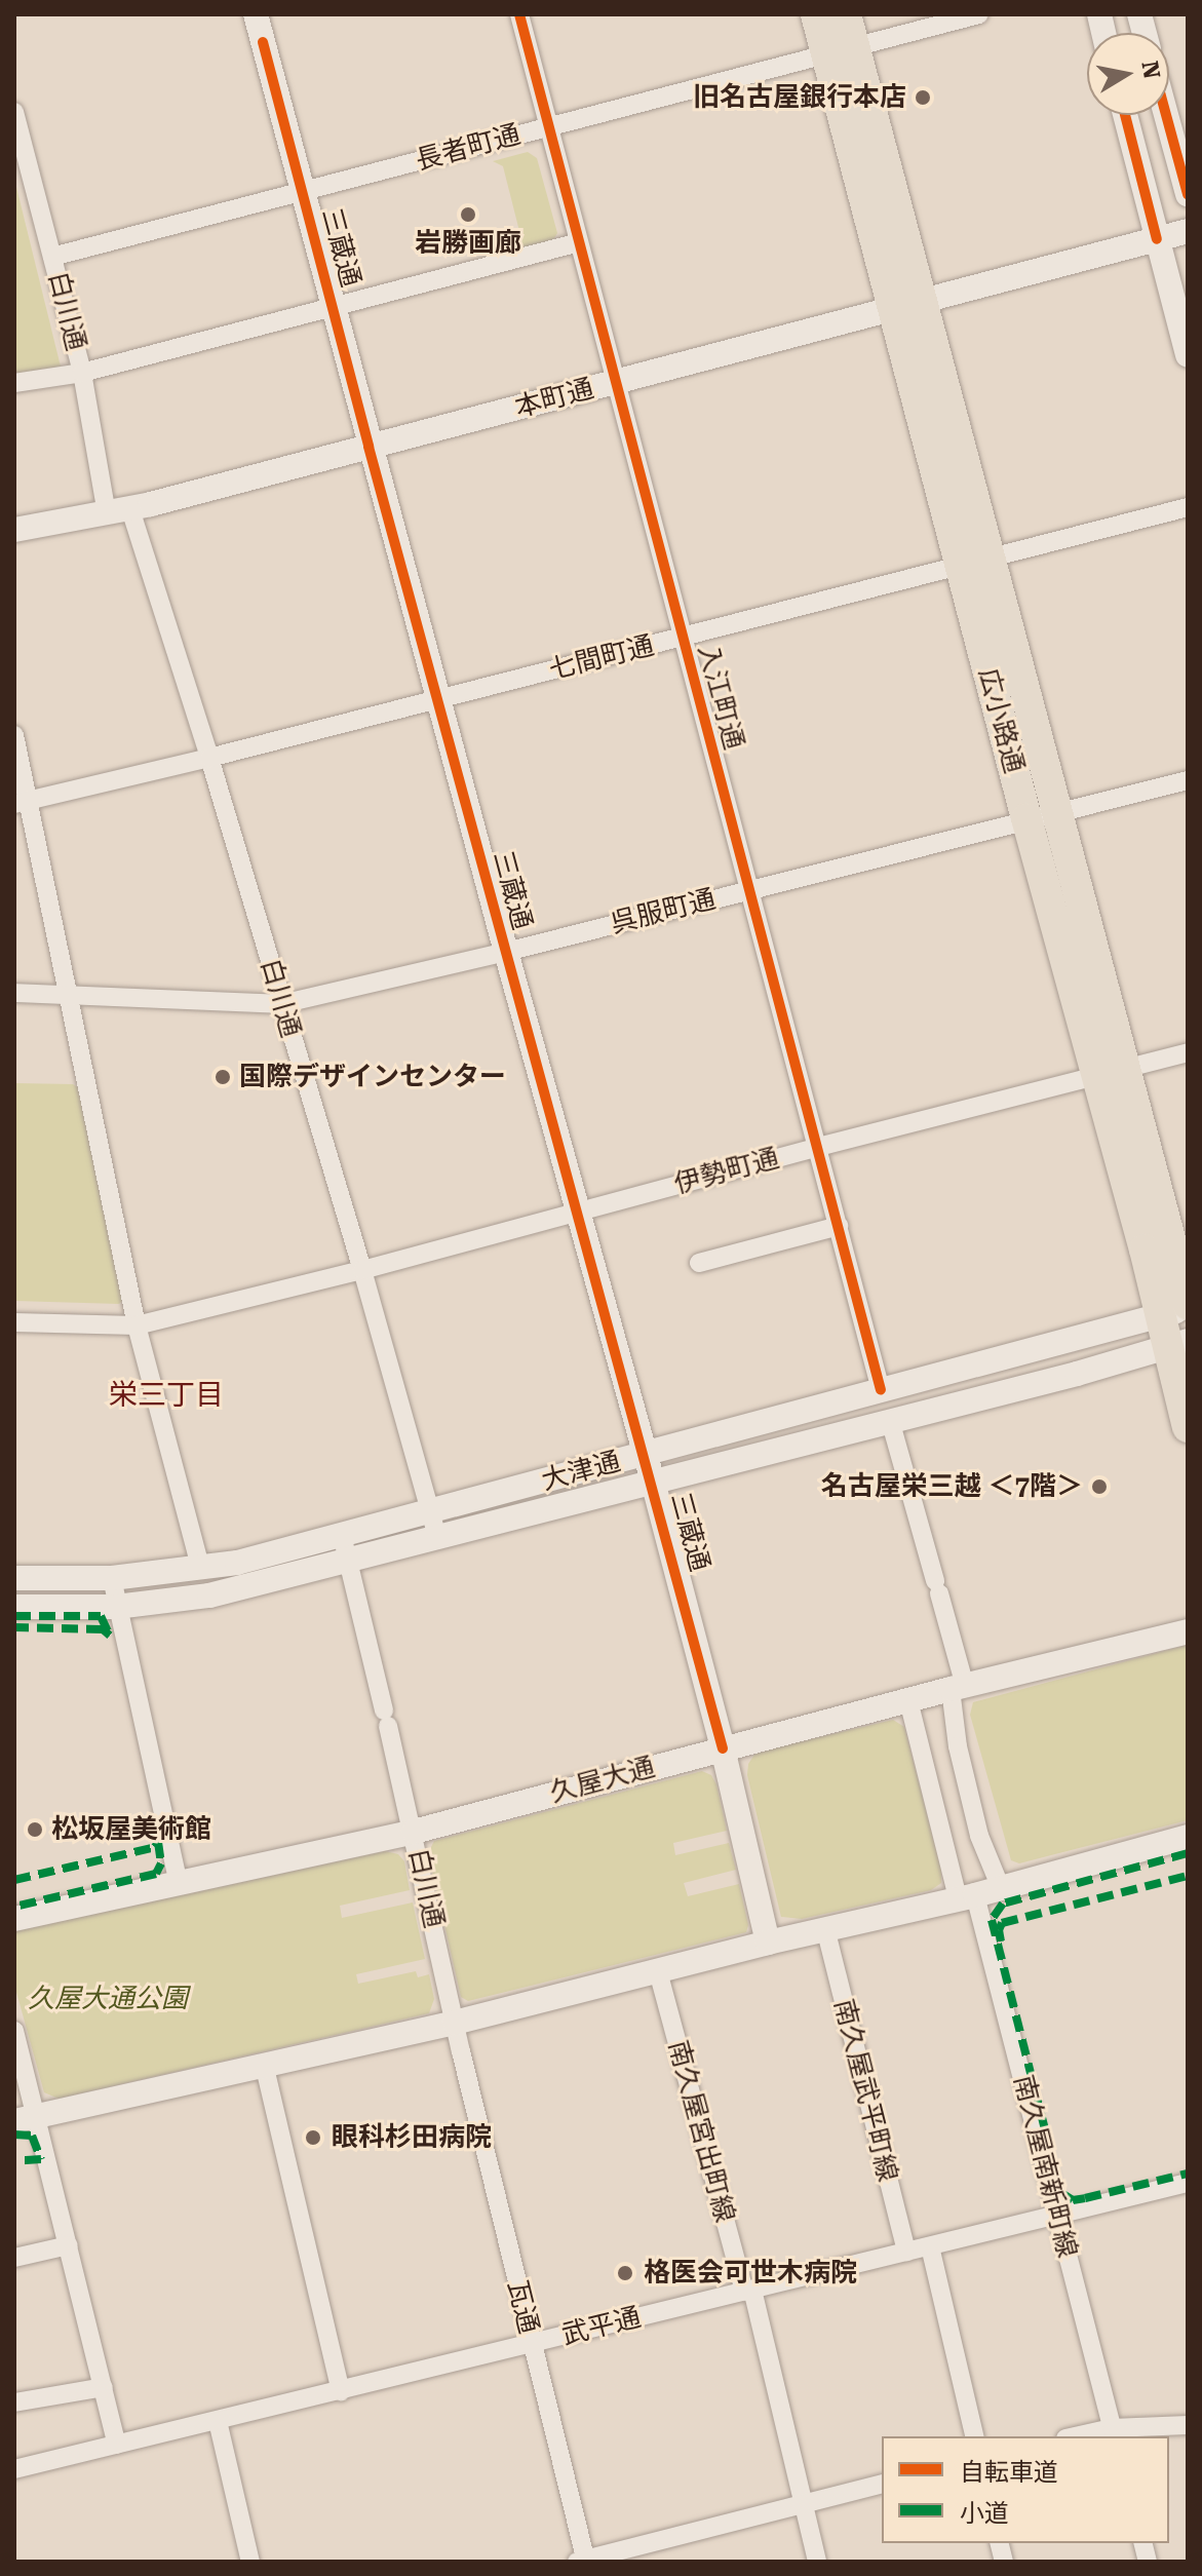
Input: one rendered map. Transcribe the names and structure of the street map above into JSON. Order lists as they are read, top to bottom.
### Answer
{
  "streets": {
    "main road": ["広小路通"],
    "street": [
      "長者町通",
      "三蔵通",
      "白川通",
      "本町通",
      "七間町通",
      "入江町通",
      "呉服町通",
      "伊勢町通",
      "大津通",
      "久屋大通",
      "南久屋武平町線",
      "南久屋宮出町線",
      "南久屋南新町線",
      "瓦通",
      "武平通"
    ]
  },
  "crossings": [
    ["長者町通", "三蔵通"],
    ["長者町通", "白川通"],
    ["長者町通", "入江町通"],
    ["長者町通", "広小路通"],
    ["三蔵通", "本町通"],
    ["三蔵通", "七間町通"],
    ["三蔵通", "呉服町通"],
    ["三蔵通", "伊勢町通"],
    ["三蔵通", "大津通"],
    ["三蔵通", "久屋大通"],
    ["白川通", "本町通"],
    ["白川通", "七間町通"],
    ["白川通", "呉服町通"],
    ["白川通", "伊勢町通"],
    ["白川通", "大津通"],
    ["白川通", "久屋大通"],
    ["白川通", "瓦通"],
    ["本町通", "入江町通"],
    ["本町通", "広小路通"],
    ["七間町通", "入江町通"],
    ["七間町通", "広小路通"],
    ["入江町通", "呉服町通"],
    ["入江町通", "伊勢町通"],
    ["入江町通", "大津通"],
    ["広小路通", "呉服町通"],
    ["広小路通", "伊勢町通"],
    ["広小路通", "大津通"],
    ["久屋大通", "南久屋南新町線"],
    ["南久屋武平町線", "武平通"],
    ["南久屋宮出町線", "武平通"],
    ["南久屋南新町線", "武平通"],
    ["瓦通", "武平通"]
  ],
  "districts": ["栄三丁目"],
  "parks": ["久屋大通公園"],
  "places": [
    "旧名古屋銀行本店",
    "岩勝画廊",
    "国際デザインセンター",
    "名古屋栄三越 ＜7階＞",
    "松坂屋美術館",
    "眼科杉田病院",
    "格医会可世木病院"
  ],
  "legend": ["自転車道", "小道"],
  "north": "right"
}
